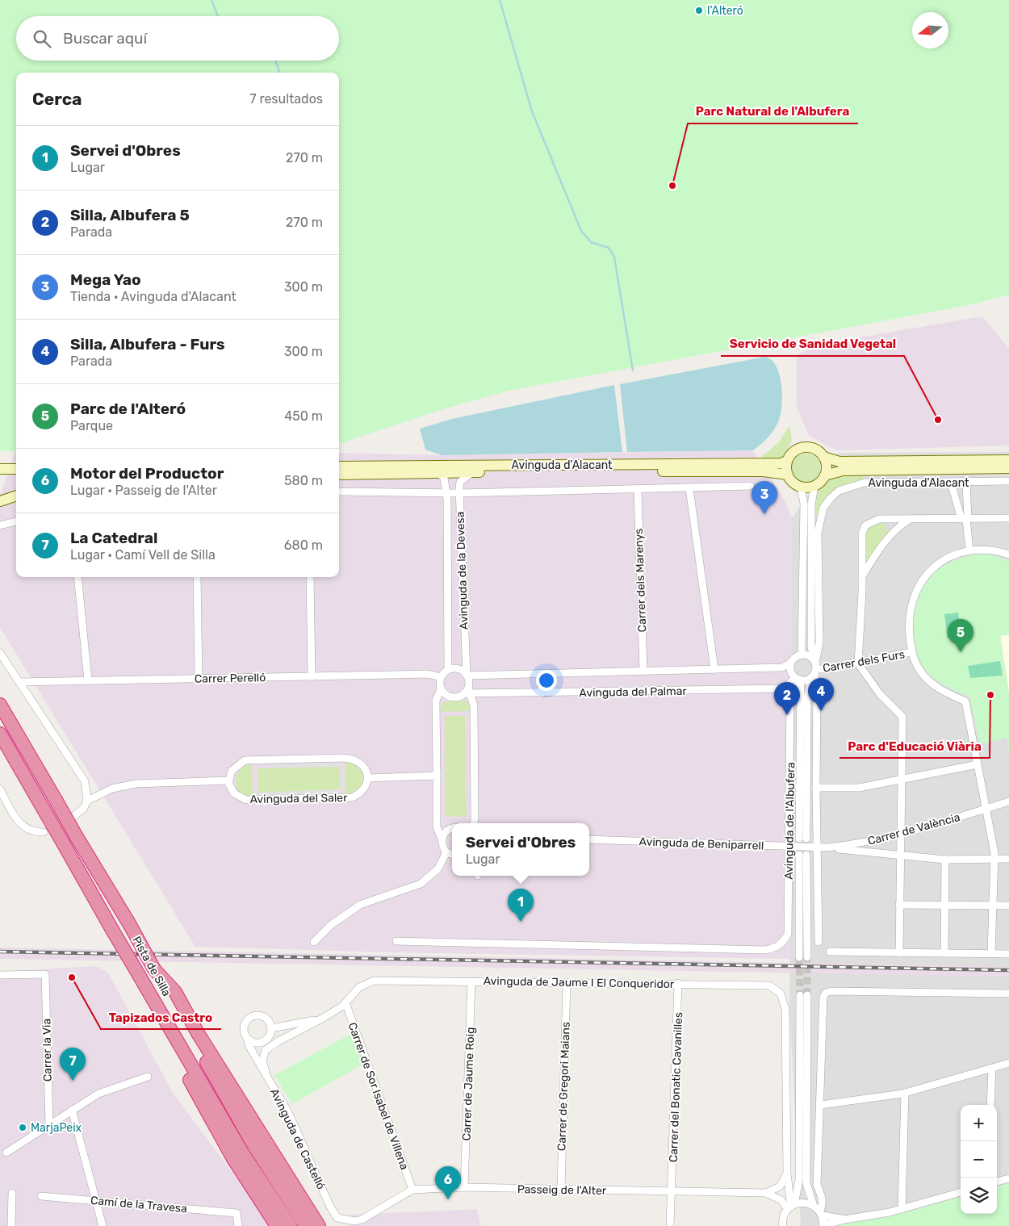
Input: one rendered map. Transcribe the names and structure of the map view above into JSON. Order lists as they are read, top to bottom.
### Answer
{
  "streets": {
    "highway": ["Pista de Silla"],
    "main road": ["Avinguda d'Alacant"],
    "street": [
      "Avinguda de la Devesa",
      "Carrer dels Marenys",
      "Carrer dels Furs",
      "Carrer Perelló",
      "Avinguda del Palmar",
      "Avinguda del Saler",
      "Avinguda de l'Albufera",
      "Carrer de València",
      "Avinguda de Beniparrell",
      "Avinguda de Jaume I El Conqueridor",
      "Carrer la Via",
      "Carrer de Jaume Roig",
      "Carrer de Gregori Maians",
      "Carrer del Bonatic Cavanilles",
      "Carrer de Sor Isabel de Villena",
      "Avinguda de Castelló",
      "Passeig de l'Alter",
      "Camí de la Travesa"
    ]
  },
  "crossings": [
    ["Avinguda d'Alacant", "Avinguda de la Devesa"],
    ["Avinguda d'Alacant", "Carrer dels Furs"],
    ["Avinguda d'Alacant", "Avinguda del Palmar"],
    ["Avinguda d'Alacant", "Avinguda de l'Albufera"],
    ["Avinguda de la Devesa", "Carrer Perelló"],
    ["Avinguda de la Devesa", "Avinguda del Palmar"],
    ["Carrer dels Marenys", "Avinguda del Palmar"],
    ["Carrer dels Furs", "Avinguda del Palmar"],
    ["Carrer dels Furs", "Avinguda de l'Albufera"],
    ["Carrer Perelló", "Avinguda del Palmar"],
    ["Avinguda del Palmar", "Avinguda de l'Albufera"],
    ["Avinguda de l'Albufera", "Carrer de València"],
    ["Avinguda de l'Albufera", "Avinguda de Beniparrell"],
    ["Carrer de València", "Avinguda de Beniparrell"],
    ["Avinguda de Jaume I El Conqueridor", "Carrer de Jaume Roig"],
    ["Avinguda de Jaume I El Conqueridor", "Carrer de Gregori Maians"],
    ["Avinguda de Jaume I El Conqueridor", "Carrer del Bonatic Cavanilles"],
    ["Avinguda de Jaume I El Conqueridor", "Carrer de Sor Isabel de Villena"],
    ["Carrer de Jaume Roig", "Passeig de l'Alter"],
    ["Carrer de Gregori Maians", "Passeig de l'Alter"],
    ["Carrer del Bonatic Cavanilles", "Passeig de l'Alter"],
    ["Carrer de Sor Isabel de Villena", "Passeig de l'Alter"],
    ["Avinguda de Castelló", "Passeig de l'Alter"]
  ],
  "places": [
    "l'Alteró",
    "Parc Natural de l'Albufera",
    "Servicio de Sanidad Vegetal",
    "Parc d'Educació Viària",
    "Tapizados Castro",
    "MarjaPeix"
  ],
  "north": "left",
  "page": {
    "search": "Buscar aquí",
    "heading": ["Cerca", "7 resultados"],
    "list": [
      {
        "mark": "1",
        "name": "Servei d'Obres",
        "note": "Lugar",
        "value": "270 m"
      },
      {
        "mark": "2",
        "name": "Silla, Albufera 5",
        "note": "Parada",
        "value": "270 m"
      },
      {
        "mark": "3",
        "name": "Mega Yao",
        "note": "Tienda · Avinguda d'Alacant",
        "value": "300 m"
      },
      {
        "mark": "4",
        "name": "Silla, Albufera - Furs",
        "note": "Parada",
        "value": "300 m"
      },
      {
        "mark": "5",
        "name": "Parc de l'Alteró",
        "note": "Parque",
        "value": "450 m"
      },
      {
        "mark": "6",
        "name": "Motor del Productor",
        "note": "Lugar · Passeig de l'Alter",
        "value": "580 m"
      },
      {
        "mark": "7",
        "name": "La Catedral",
        "note": "Lugar · Camí Vell de Silla",
        "value": "680 m"
      }
    ],
    "pins": [
      "3",
      "5",
      "4",
      "2",
      "1",
      "7",
      "6"
    ],
    "popup": ["Servei d'Obres", "Lugar"],
    "map_buttons": ["+", "−"]
  }
}
